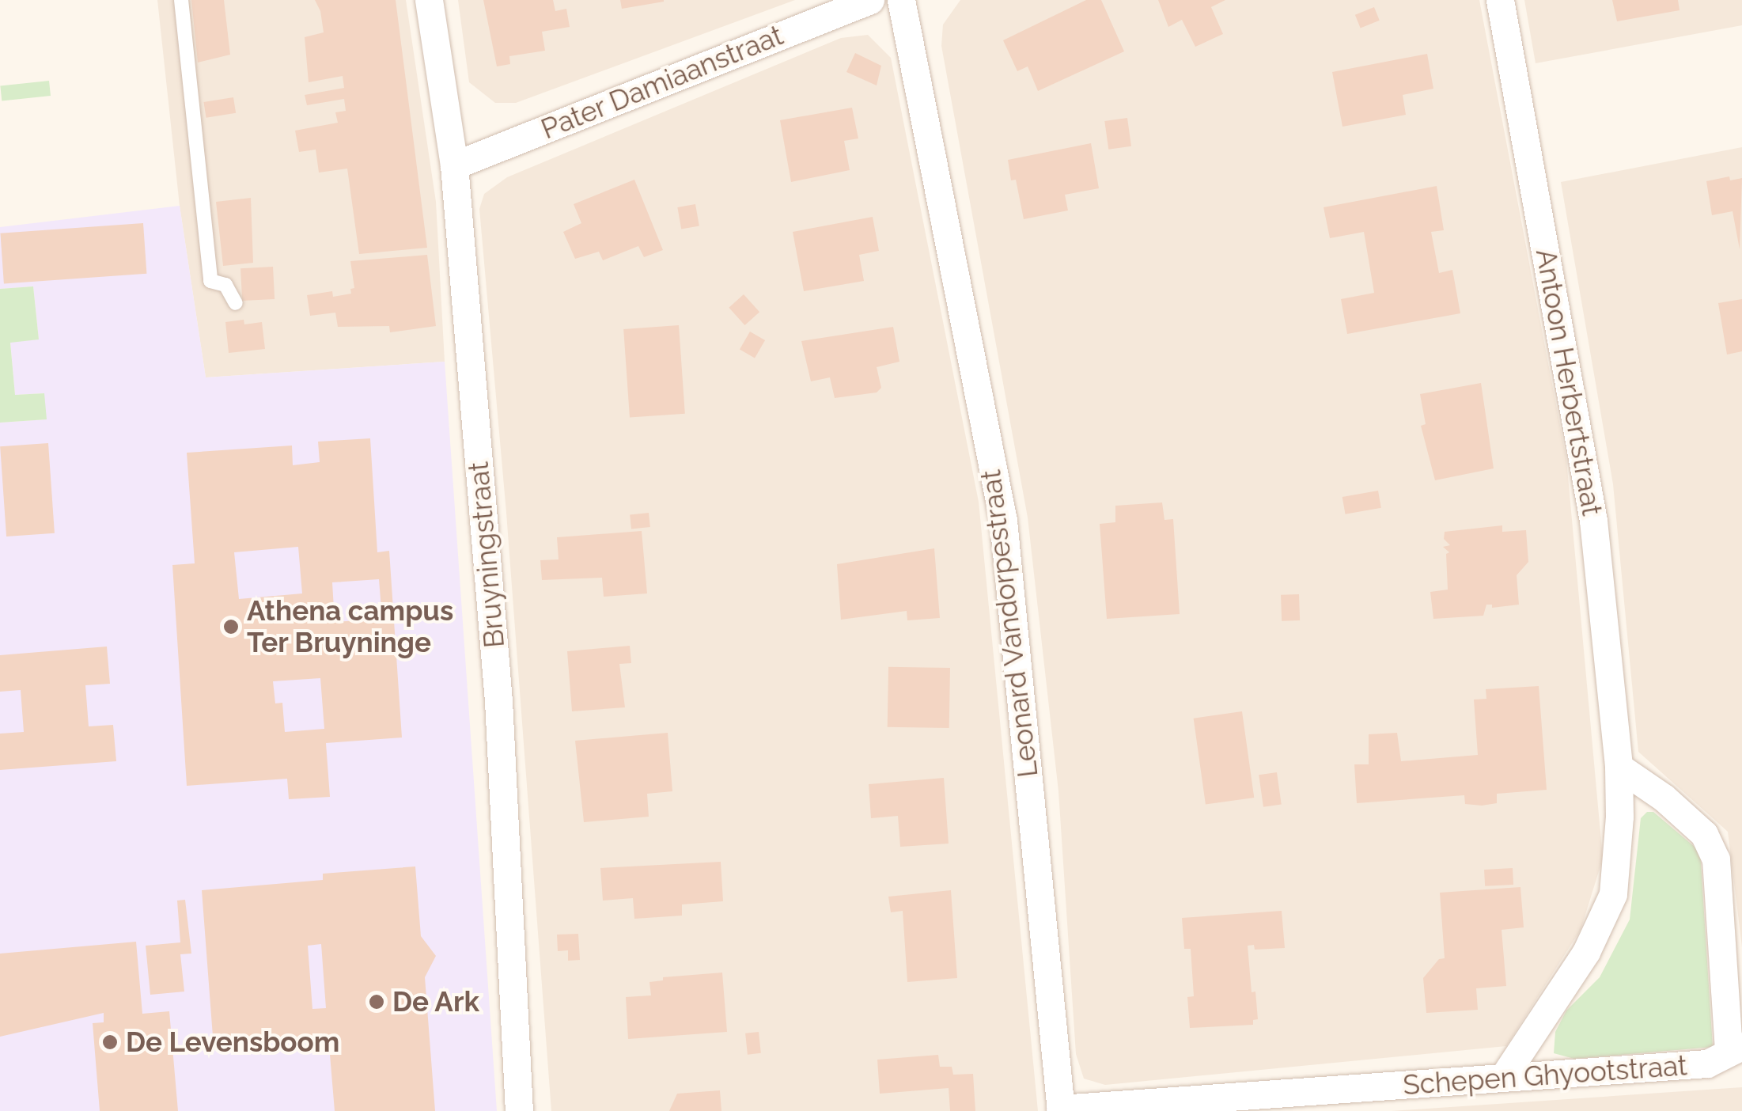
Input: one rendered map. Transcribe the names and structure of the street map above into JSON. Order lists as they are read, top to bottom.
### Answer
{
  "streets": {
    "street": [
      "Pater Damiaanstraat",
      "Antoon Herbertstraat",
      "Bruyningstraat",
      "Leonard Vandorpestraat",
      "Schepen Ghyootstraat"
    ]
  },
  "crossings": [
    ["Pater Damiaanstraat", "Bruyningstraat"],
    ["Antoon Herbertstraat", "Schepen Ghyootstraat"],
    ["Leonard Vandorpestraat", "Schepen Ghyootstraat"]
  ],
  "places": ["Athena campus Ter Bruyninge", "De Ark", "De Levensboom"]
}
